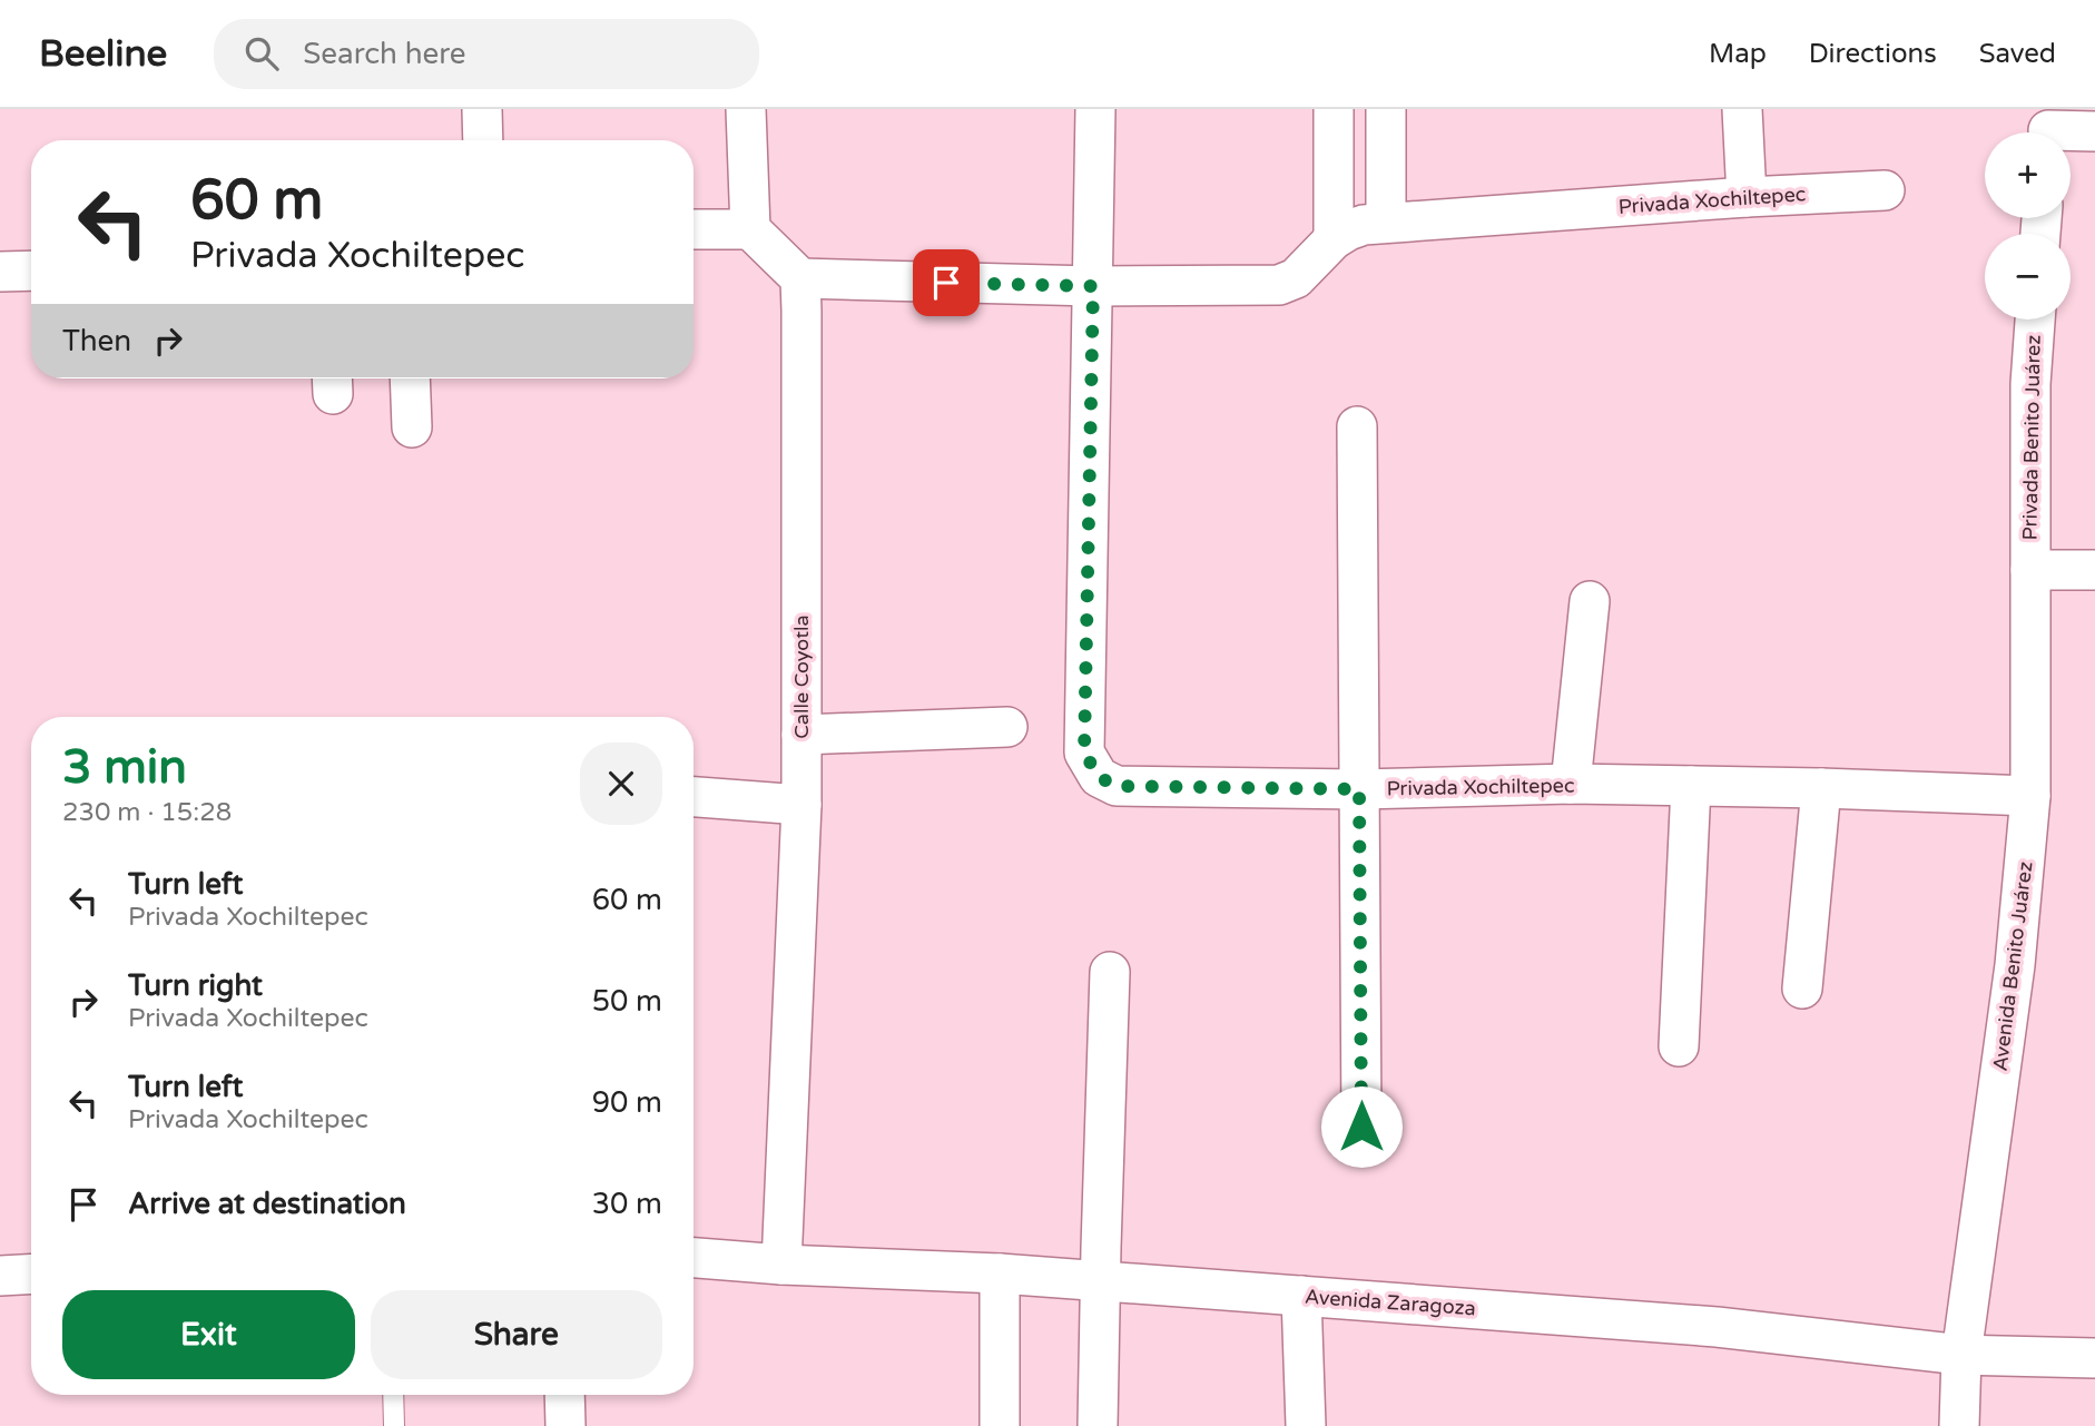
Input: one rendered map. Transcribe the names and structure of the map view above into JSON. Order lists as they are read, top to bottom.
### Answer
{
  "streets": {
    "street": [
      "Privada Xochiltepec",
      "Privada Benito Juárez",
      "Calle Coyotla",
      "Avenida Benito Juárez",
      "Avenida Zaragoza"
    ]
  },
  "crossings": [
    ["Privada Xochiltepec", "Calle Coyotla"],
    ["Privada Xochiltepec", "Avenida Benito Juárez"],
    ["Privada Benito Juárez", "Avenida Benito Juárez"],
    ["Calle Coyotla", "Avenida Zaragoza"],
    ["Avenida Benito Juárez", "Avenida Zaragoza"]
  ],
  "page": {
    "header": "Beeline",
    "search": "Search here",
    "nav": ["Map", "Directions", "Saved"],
    "map_buttons": ["+", "−"],
    "turn": ["60 m", "Privada Xochiltepec"],
    "then": "Then",
    "heading": ["3 min", "230 m · 15:28"],
    "list": [
      {
        "name": "Turn left",
        "note": "Privada Xochiltepec",
        "value": "60 m"
      },
      {
        "name": "Turn right",
        "note": "Privada Xochiltepec",
        "value": "50 m"
      },
      {
        "name": "Turn left",
        "note": "Privada Xochiltepec",
        "value": "90 m"
      },
      {
        "name": "Arrive at destination",
        "value": "30 m"
      }
    ],
    "buttons": ["Exit", "Share"]
  }
}
